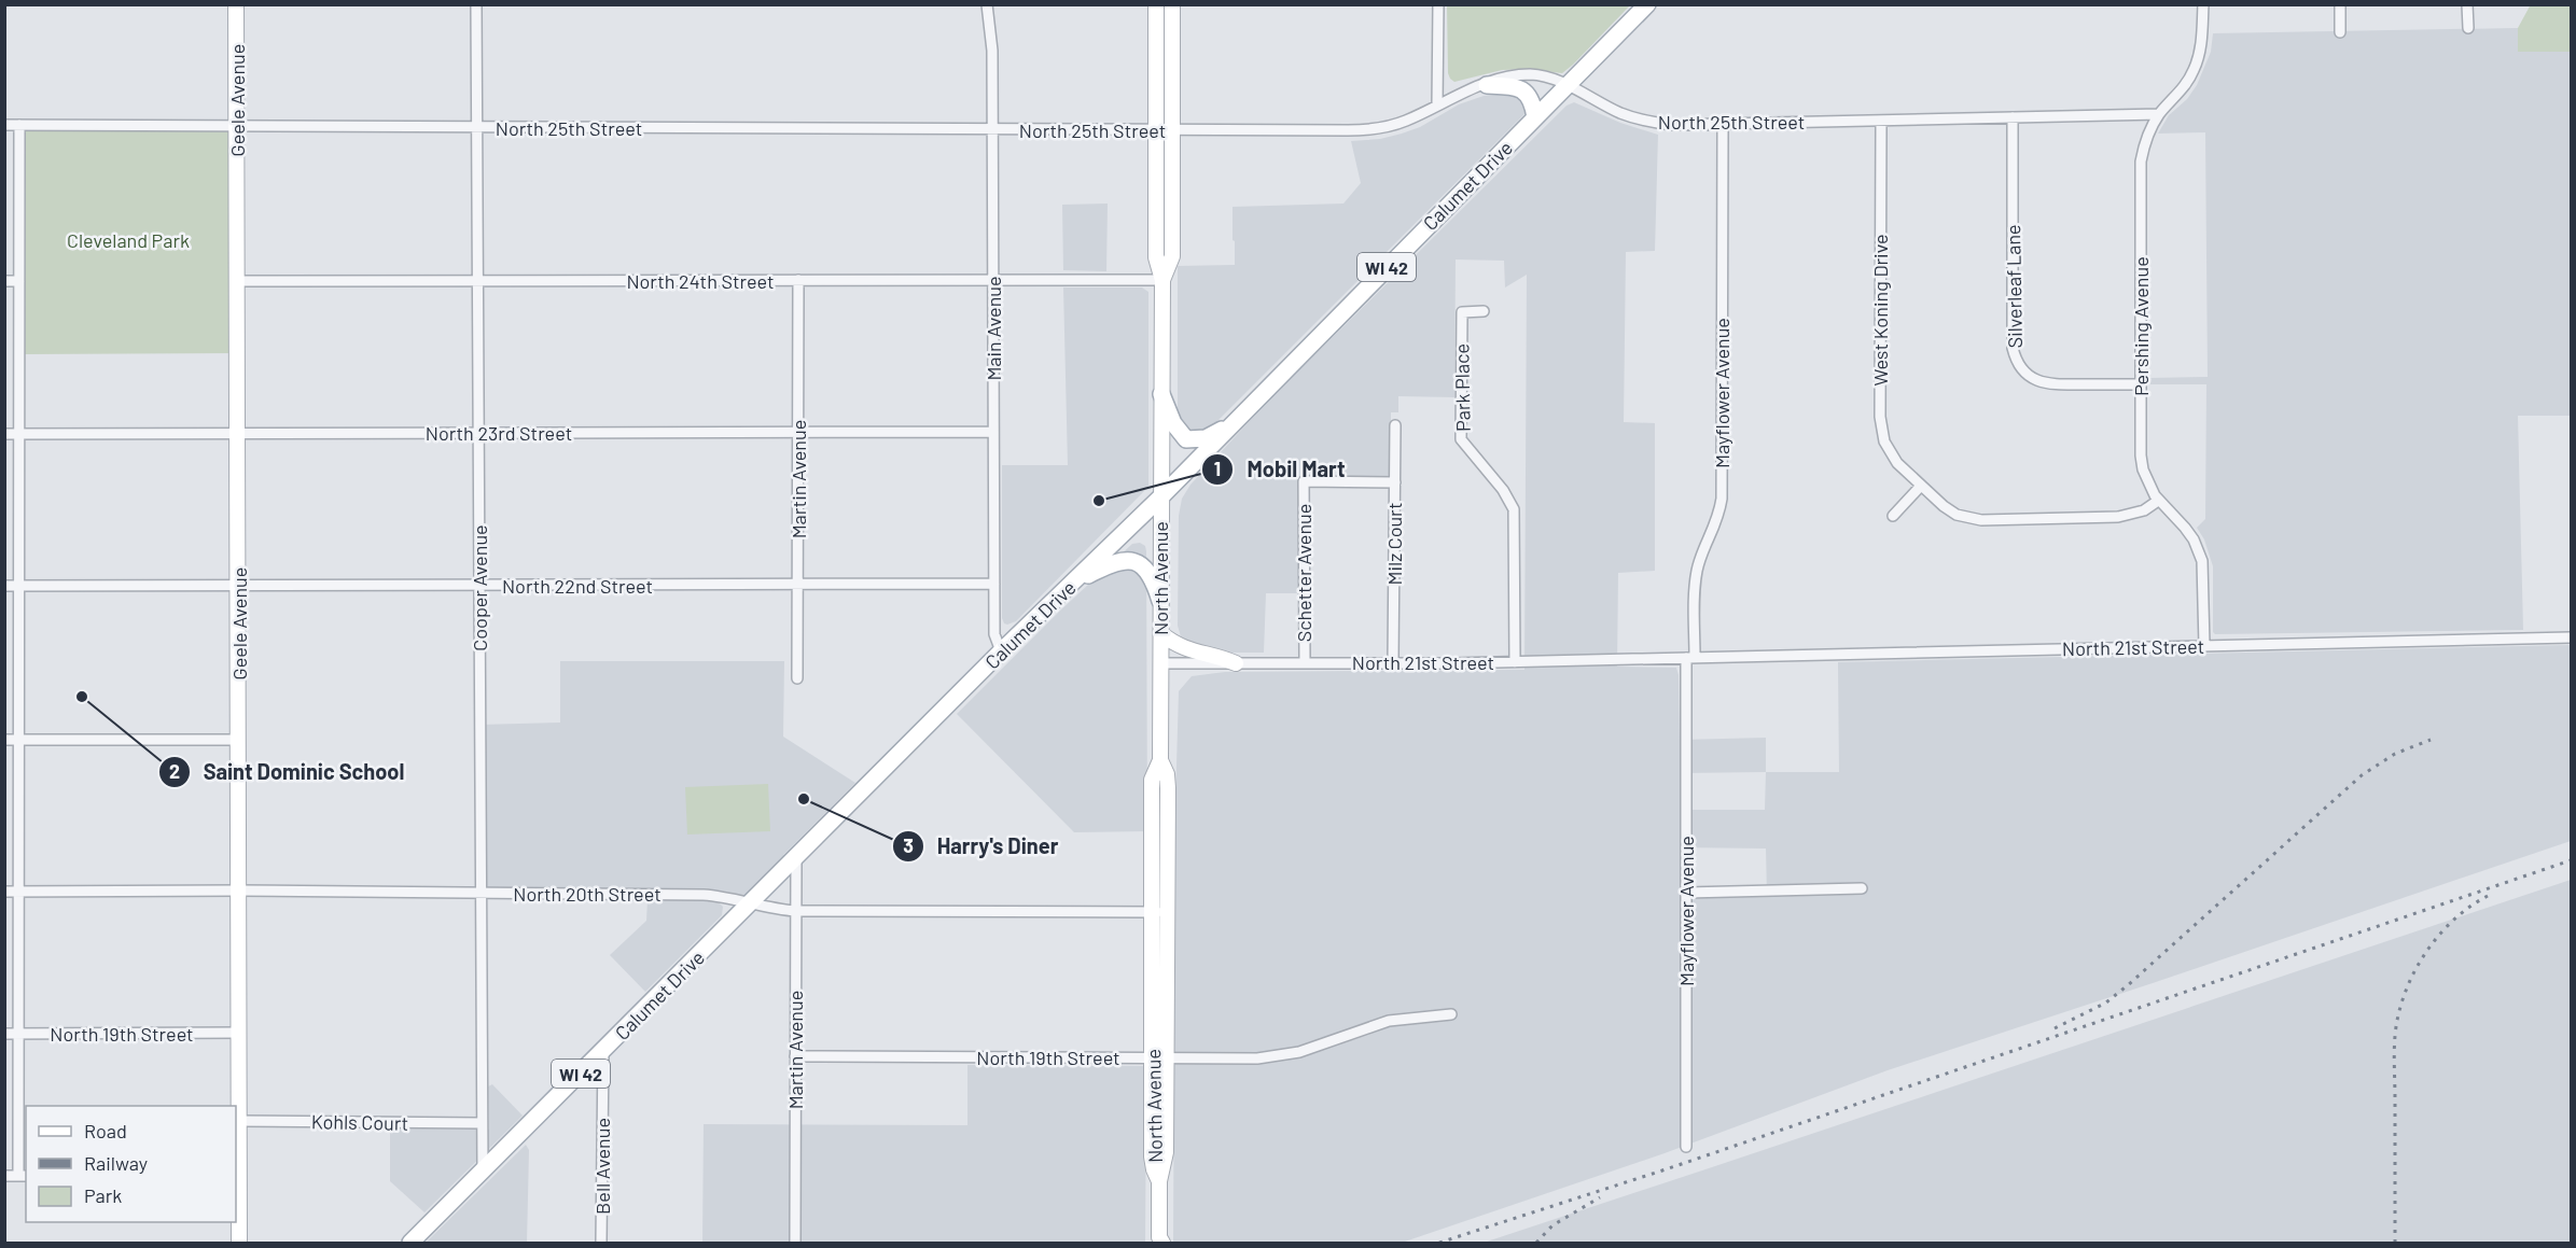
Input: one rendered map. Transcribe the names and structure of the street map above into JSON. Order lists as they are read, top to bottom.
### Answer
{
  "streets": {
    "main road": [
      "Geele Avenue",
      "Calumet Drive",
      "WI 42",
      "North Avenue"
    ],
    "street": [
      "North 25th Street",
      "North 24th Street",
      "Silverleaf Lane",
      "West Koning Drive",
      "Pershing Avenue",
      "Main Avenue",
      "Park Place",
      "Mayflower Avenue",
      "North 23rd Street",
      "Martin Avenue",
      "Milz Court",
      "Schetter Avenue",
      "North 22nd Street",
      "Cooper Avenue",
      "North 21st Street",
      "North 20th Street",
      "North 19th Street",
      "Kohls Court",
      "Bell Avenue"
    ]
  },
  "crossings": [
    ["Geele Avenue", "North 25th Street"],
    ["Geele Avenue", "North 24th Street"],
    ["Geele Avenue", "North 23rd Street"],
    ["Geele Avenue", "North 22nd Street"],
    ["Geele Avenue", "North 20th Street"],
    ["Geele Avenue", "North 19th Street"],
    ["Geele Avenue", "Kohls Court"],
    ["North 25th Street", "Calumet Drive"],
    ["North 25th Street", "Silverleaf Lane"],
    ["North 25th Street", "West Koning Drive"],
    ["North 25th Street", "Pershing Avenue"],
    ["North 25th Street", "Main Avenue"],
    ["North 25th Street", "Mayflower Avenue"],
    ["North 25th Street", "North Avenue"],
    ["North 25th Street", "Cooper Avenue"],
    ["Calumet Drive", "Main Avenue"],
    ["Calumet Drive", "Martin Avenue"],
    ["Calumet Drive", "North Avenue"],
    ["Calumet Drive", "Cooper Avenue"],
    ["Calumet Drive", "North 20th Street"],
    ["Calumet Drive", "Bell Avenue"],
    ["North 24th Street", "Main Avenue"],
    ["North 24th Street", "Martin Avenue"],
    ["North 24th Street", "North Avenue"],
    ["North 24th Street", "Cooper Avenue"],
    ["Silverleaf Lane", "Pershing Avenue"],
    ["West Koning Drive", "Pershing Avenue"],
    ["Pershing Avenue", "North 21st Street"],
    ["Main Avenue", "North 23rd Street"],
    ["Main Avenue", "North 22nd Street"],
    ["Park Place", "North 21st Street"],
    ["Mayflower Avenue", "North 21st Street"],
    ["North 23rd Street", "Martin Avenue"],
    ["North 23rd Street", "Cooper Avenue"],
    ["Martin Avenue", "North 22nd Street"],
    ["Martin Avenue", "North 20th Street"],
    ["Martin Avenue", "North 19th Street"],
    ["Milz Court", "Schetter Avenue"],
    ["Milz Court", "North 21st Street"],
    ["Schetter Avenue", "North 21st Street"],
    ["North Avenue", "North 21st Street"],
    ["North Avenue", "North 20th Street"],
    ["North Avenue", "North 19th Street"],
    ["North 22nd Street", "Cooper Avenue"],
    ["Cooper Avenue", "North 20th Street"],
    ["Cooper Avenue", "Kohls Court"]
  ],
  "parks": ["Cleveland Park"],
  "places": ["Mobil Mart", "Saint Dominic School", "Harry's Diner"],
  "legend": ["Road", "Railway", "Park"]
}
